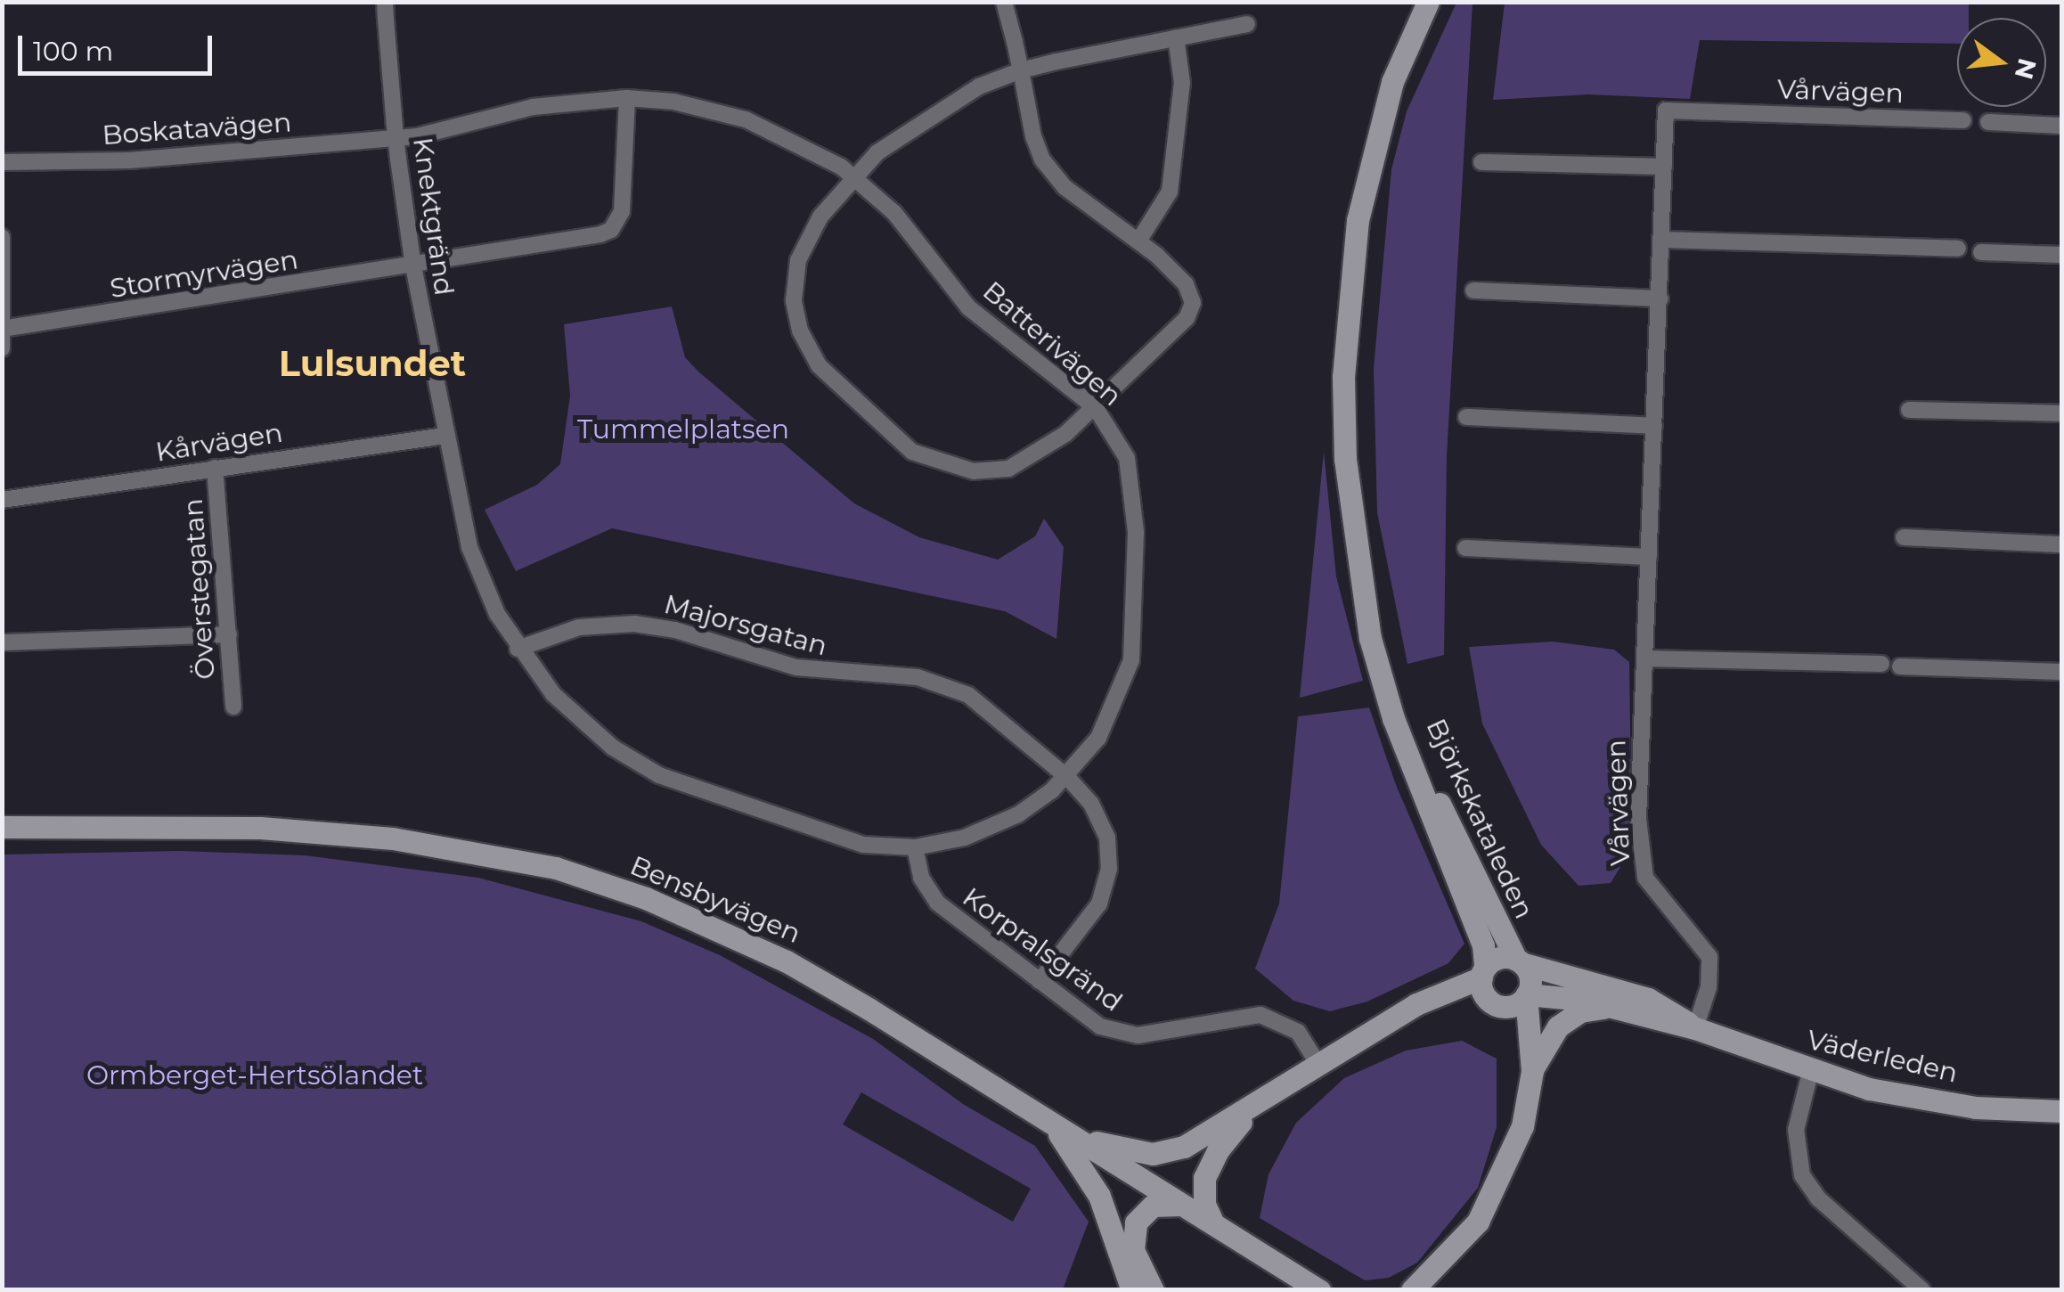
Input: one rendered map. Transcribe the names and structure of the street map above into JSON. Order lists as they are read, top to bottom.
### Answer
{
  "streets": {
    "main road": ["Björkskataleden", "Bensbyvägen", "Väderleden"],
    "street": [
      "Vårvägen",
      "Boskatavägen",
      "Knektgränd",
      "Stormyrvägen",
      "Batterivägen",
      "Kårvägen",
      "Överstegatan",
      "Majorsgatan",
      "Korpralsgränd"
    ]
  },
  "crossings": [
    ["Vårvägen", "Väderleden"],
    ["Boskatavägen", "Knektgränd"],
    ["Boskatavägen", "Batterivägen"],
    ["Knektgränd", "Stormyrvägen"],
    ["Knektgränd", "Batterivägen"],
    ["Knektgränd", "Kårvägen"],
    ["Stormyrvägen", "Batterivägen"],
    ["Batterivägen", "Kårvägen"],
    ["Batterivägen", "Majorsgatan"],
    ["Batterivägen", "Korpralsgränd"],
    ["Kårvägen", "Överstegatan"],
    ["Majorsgatan", "Korpralsgränd"],
    ["Björkskataleden", "Väderleden"]
  ],
  "districts": ["Lulsundet"],
  "parks": ["Tummelplatsen", "Ormberget-Hertsölandet"],
  "scale_bar": "100 m",
  "north": "right"
}
